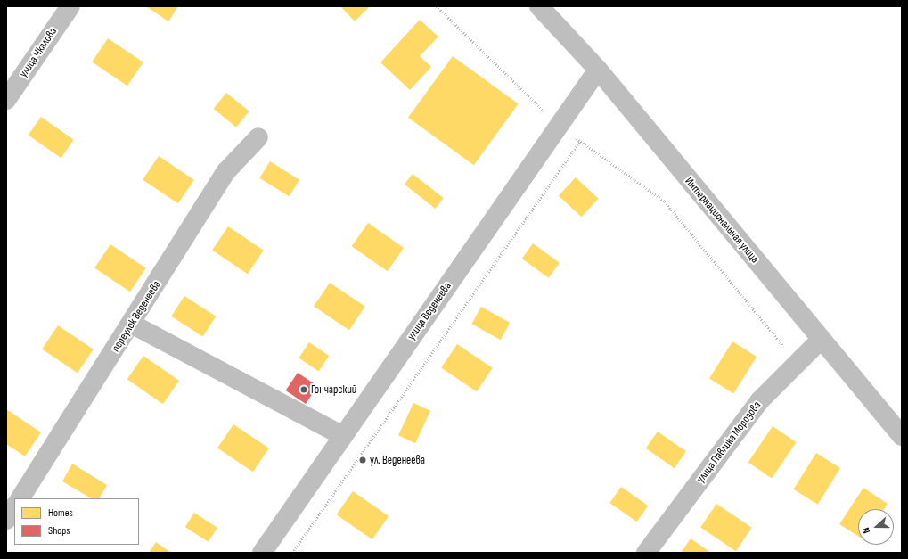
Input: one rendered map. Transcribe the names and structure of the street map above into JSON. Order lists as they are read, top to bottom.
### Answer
{
  "streets": {
    "street": [
      "улица Чкалова",
      "Интернациональная улица",
      "улица Веденеева",
      "переулок Веденеева",
      "улица Павлика Морозова"
    ]
  },
  "crossings": [
    ["Интернациональная улица", "улица Веденеева"],
    ["Интернациональная улица", "улица Павлика Морозова"]
  ],
  "places": ["Гончарский", "ул. Веденеева"],
  "legend": ["Homes", "Shops"],
  "north": "left"
}
